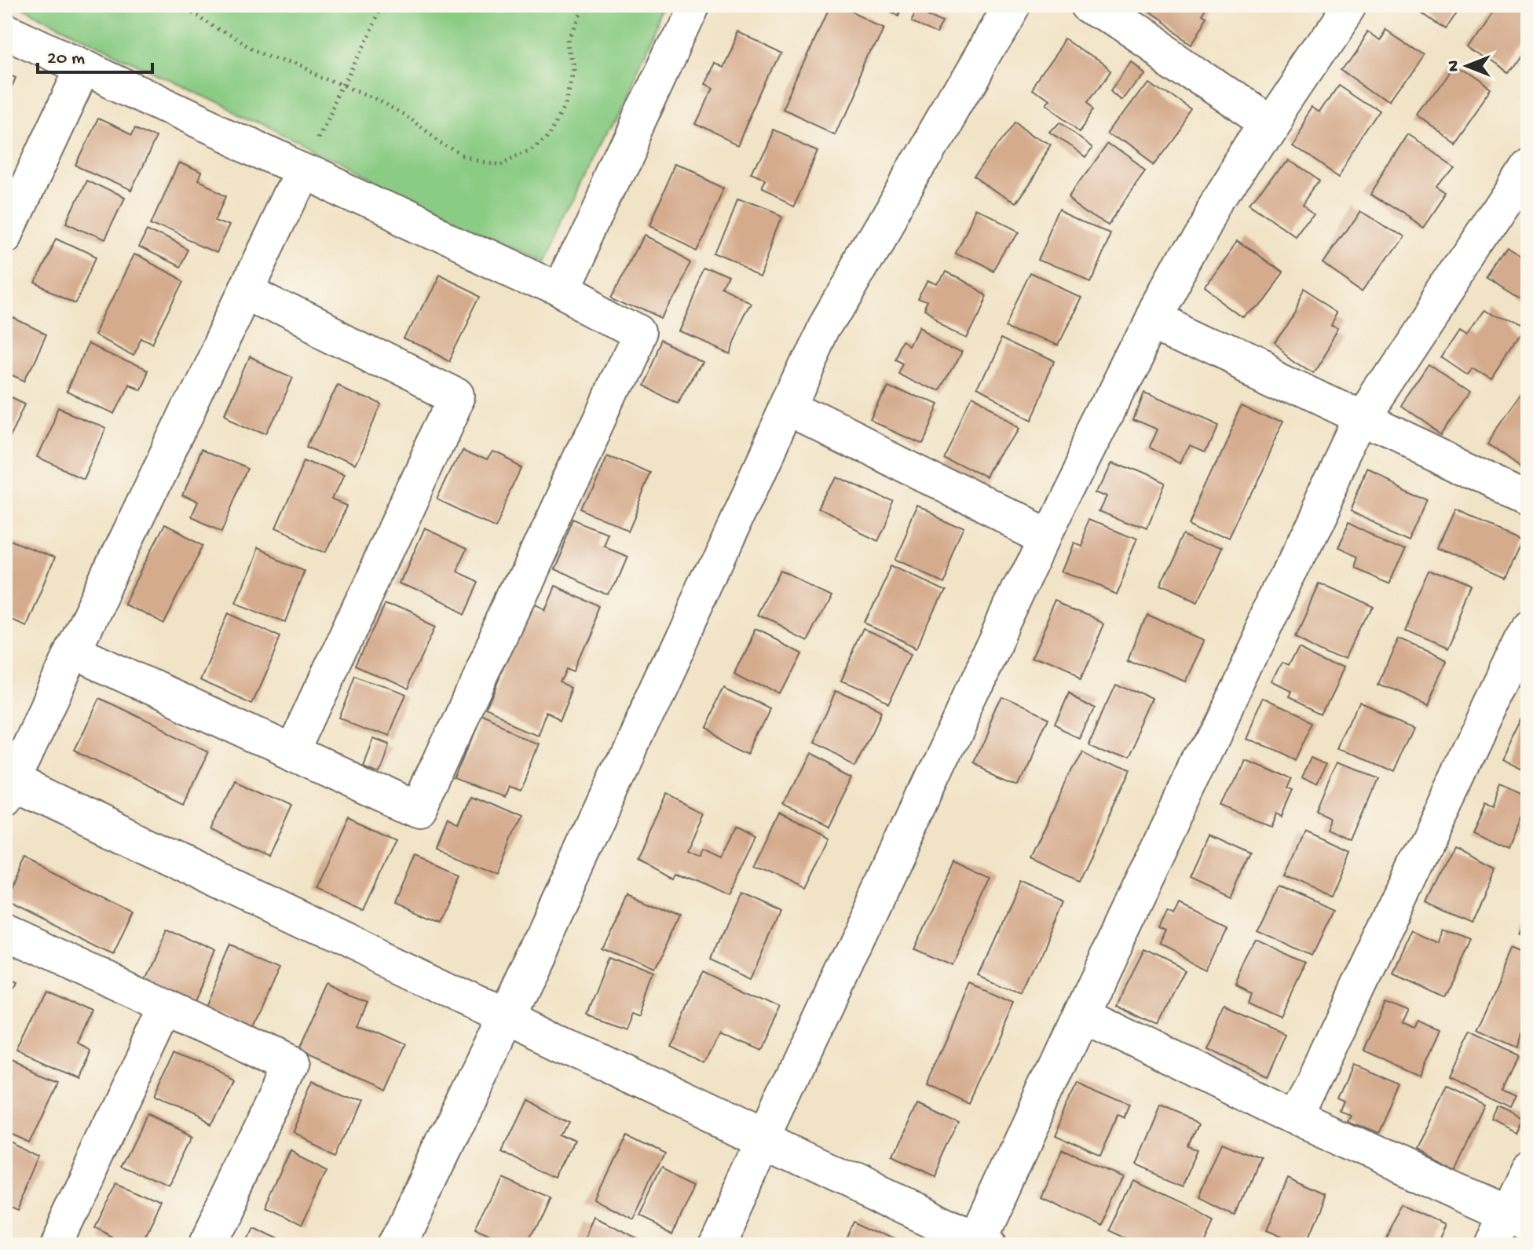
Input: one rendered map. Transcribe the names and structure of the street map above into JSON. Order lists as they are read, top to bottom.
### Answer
{
  "scale_bar": "20 m",
  "north": "left"
}
